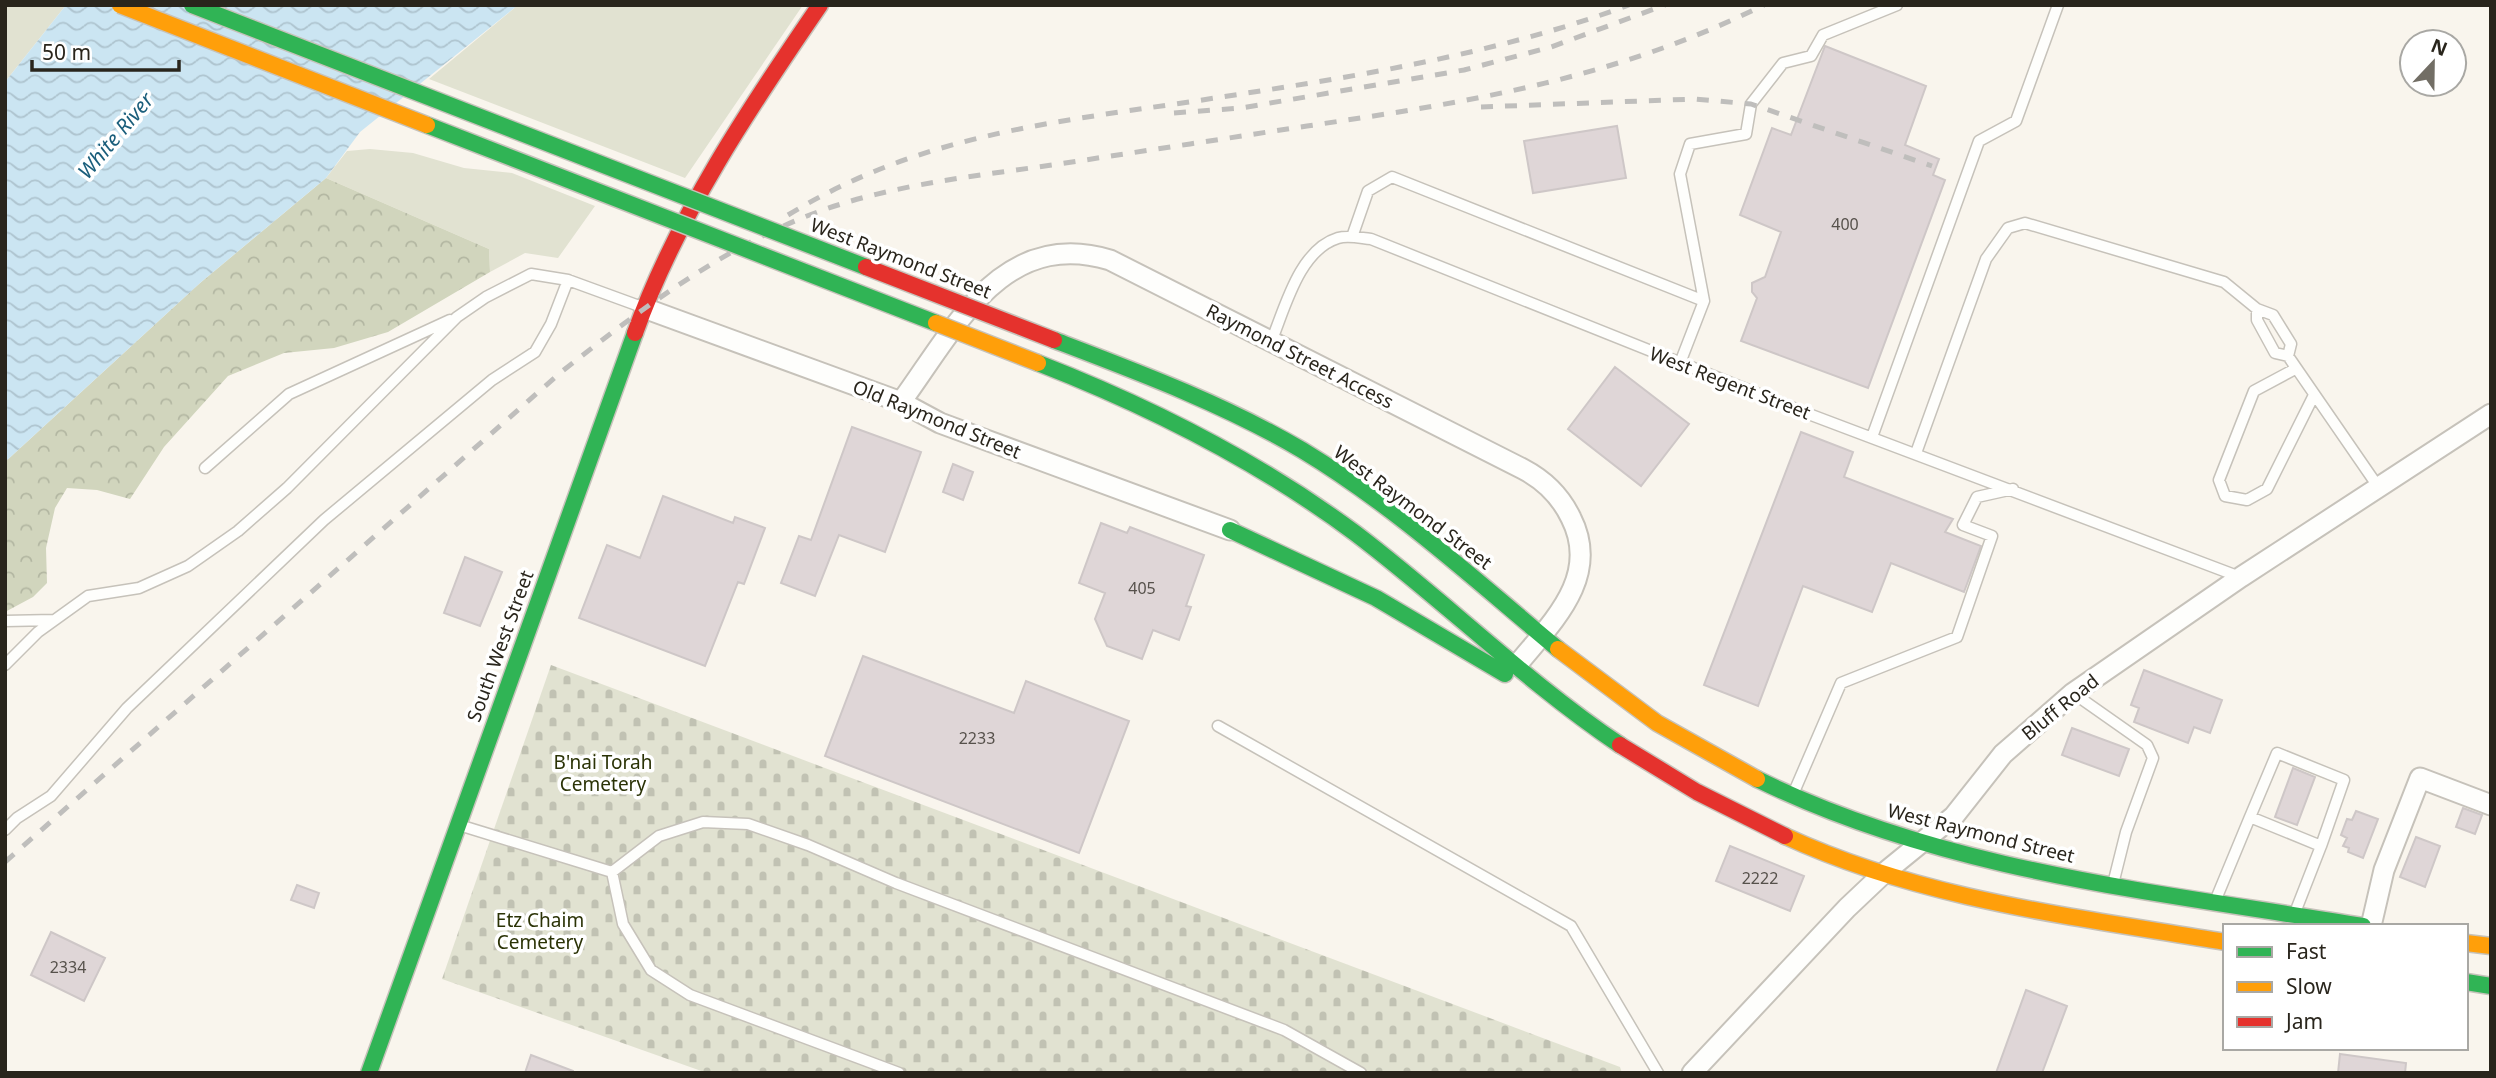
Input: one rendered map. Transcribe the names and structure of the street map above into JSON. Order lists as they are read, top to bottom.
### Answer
{
  "streets": {
    "main road": ["West Raymond Street", "South West Street"],
    "street": ["Raymond Street Access", "Old Raymond Street", "Bluff Road"],
    "lane": ["West Regent Street"]
  },
  "crossings": [
    ["West Raymond Street", "Raymond Street Access"],
    ["West Raymond Street", "Bluff Road"],
    ["Raymond Street Access", "Old Raymond Street"],
    ["West Regent Street", "Bluff Road"],
    ["Old Raymond Street", "South West Street"]
  ],
  "water": ["White River"],
  "parks": ["B'nai Torah Cemetery", "Etz Chaim Cemetery"],
  "house_numbers": [
    "400",
    "405",
    "2233",
    "2222",
    "2334"
  ],
  "legend": ["Fast", "Slow", "Jam"],
  "scale_bar": "50 m",
  "north": "top"
}
